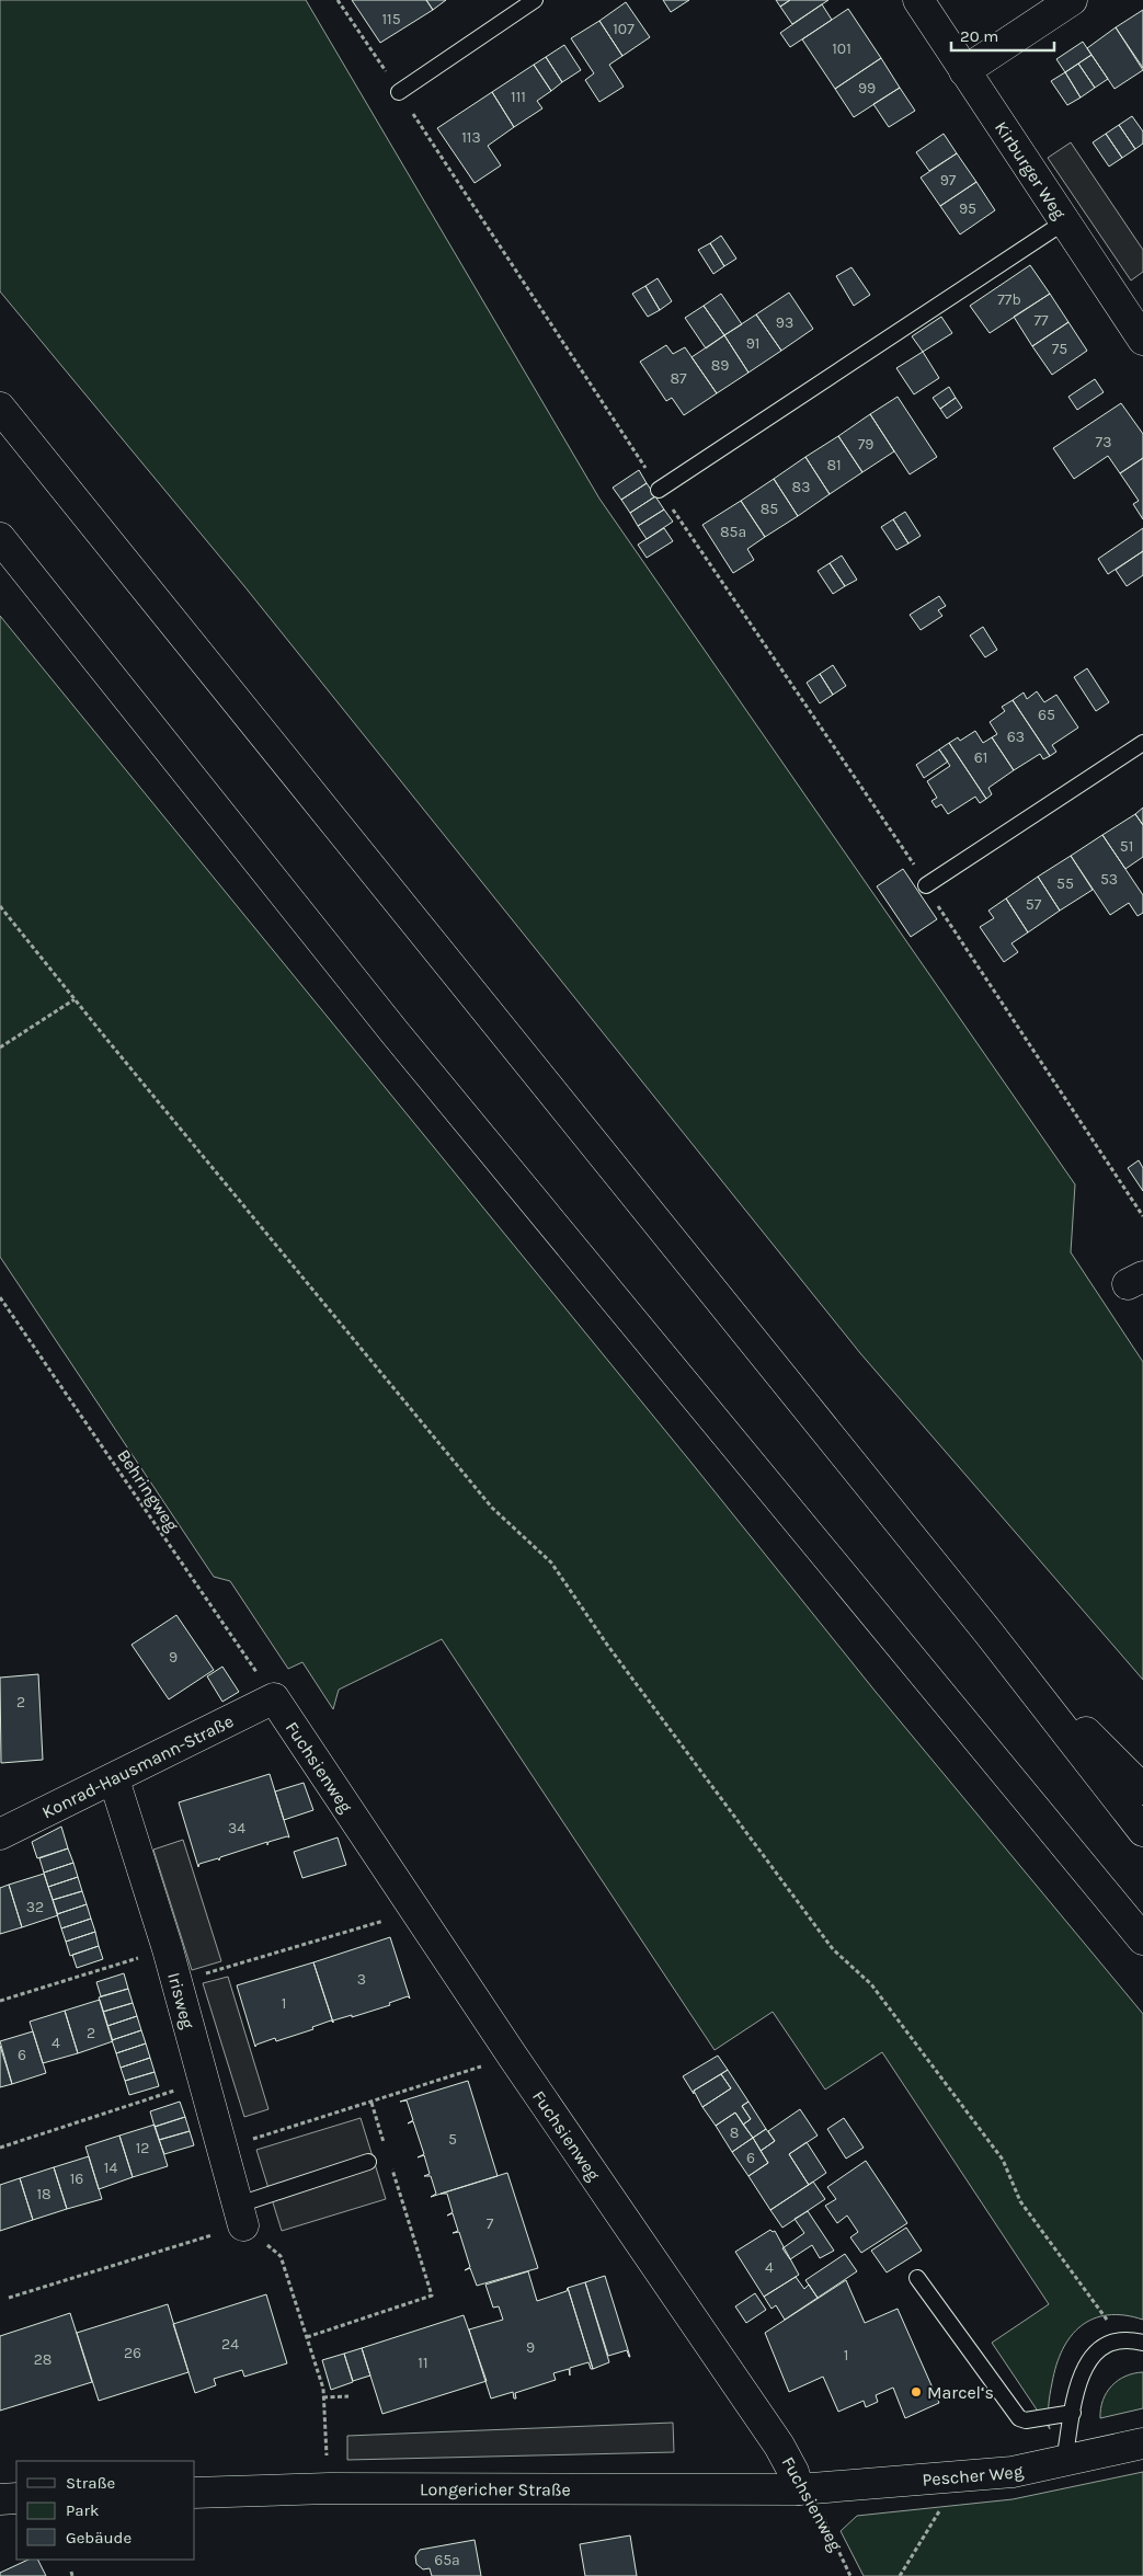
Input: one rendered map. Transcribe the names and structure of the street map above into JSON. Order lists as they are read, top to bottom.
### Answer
{
  "streets": {
    "main road": [
      "Kirburger Weg",
      "Konrad-Hausmann-Straße",
      "Fuchsienweg",
      "Irisweg",
      "Pescher Weg",
      "Longericher Straße"
    ],
    "path": ["Behringweg"]
  },
  "crossings": [
    ["Behringweg", "Konrad-Hausmann-Straße"],
    ["Behringweg", "Fuchsienweg"],
    ["Konrad-Hausmann-Straße", "Fuchsienweg"],
    ["Konrad-Hausmann-Straße", "Irisweg"],
    ["Fuchsienweg", "Pescher Weg"],
    ["Fuchsienweg", "Longericher Straße"],
    ["Pescher Weg", "Longericher Straße"]
  ],
  "places": ["Marcel‘s"],
  "house_numbers": [
    "115",
    "107",
    "101",
    "99",
    "111",
    "113",
    "97",
    "95",
    "77b",
    "77",
    "93",
    "91",
    "75",
    "89",
    "87",
    "73",
    "79",
    "81",
    "83",
    "85",
    "85a",
    "65",
    "63",
    "61",
    "51",
    "53",
    "55",
    "57",
    "9",
    "2",
    "34",
    "32",
    "3",
    "1",
    "2",
    "4",
    "6",
    "8",
    "5",
    "12",
    "6",
    "14",
    "16",
    "18",
    "7",
    "4",
    "24",
    "9",
    "26",
    "1",
    "28",
    "11",
    "65a"
  ],
  "legend": ["Straße", "Park", "Gebäude"],
  "scale_bar": "20 m"
}
